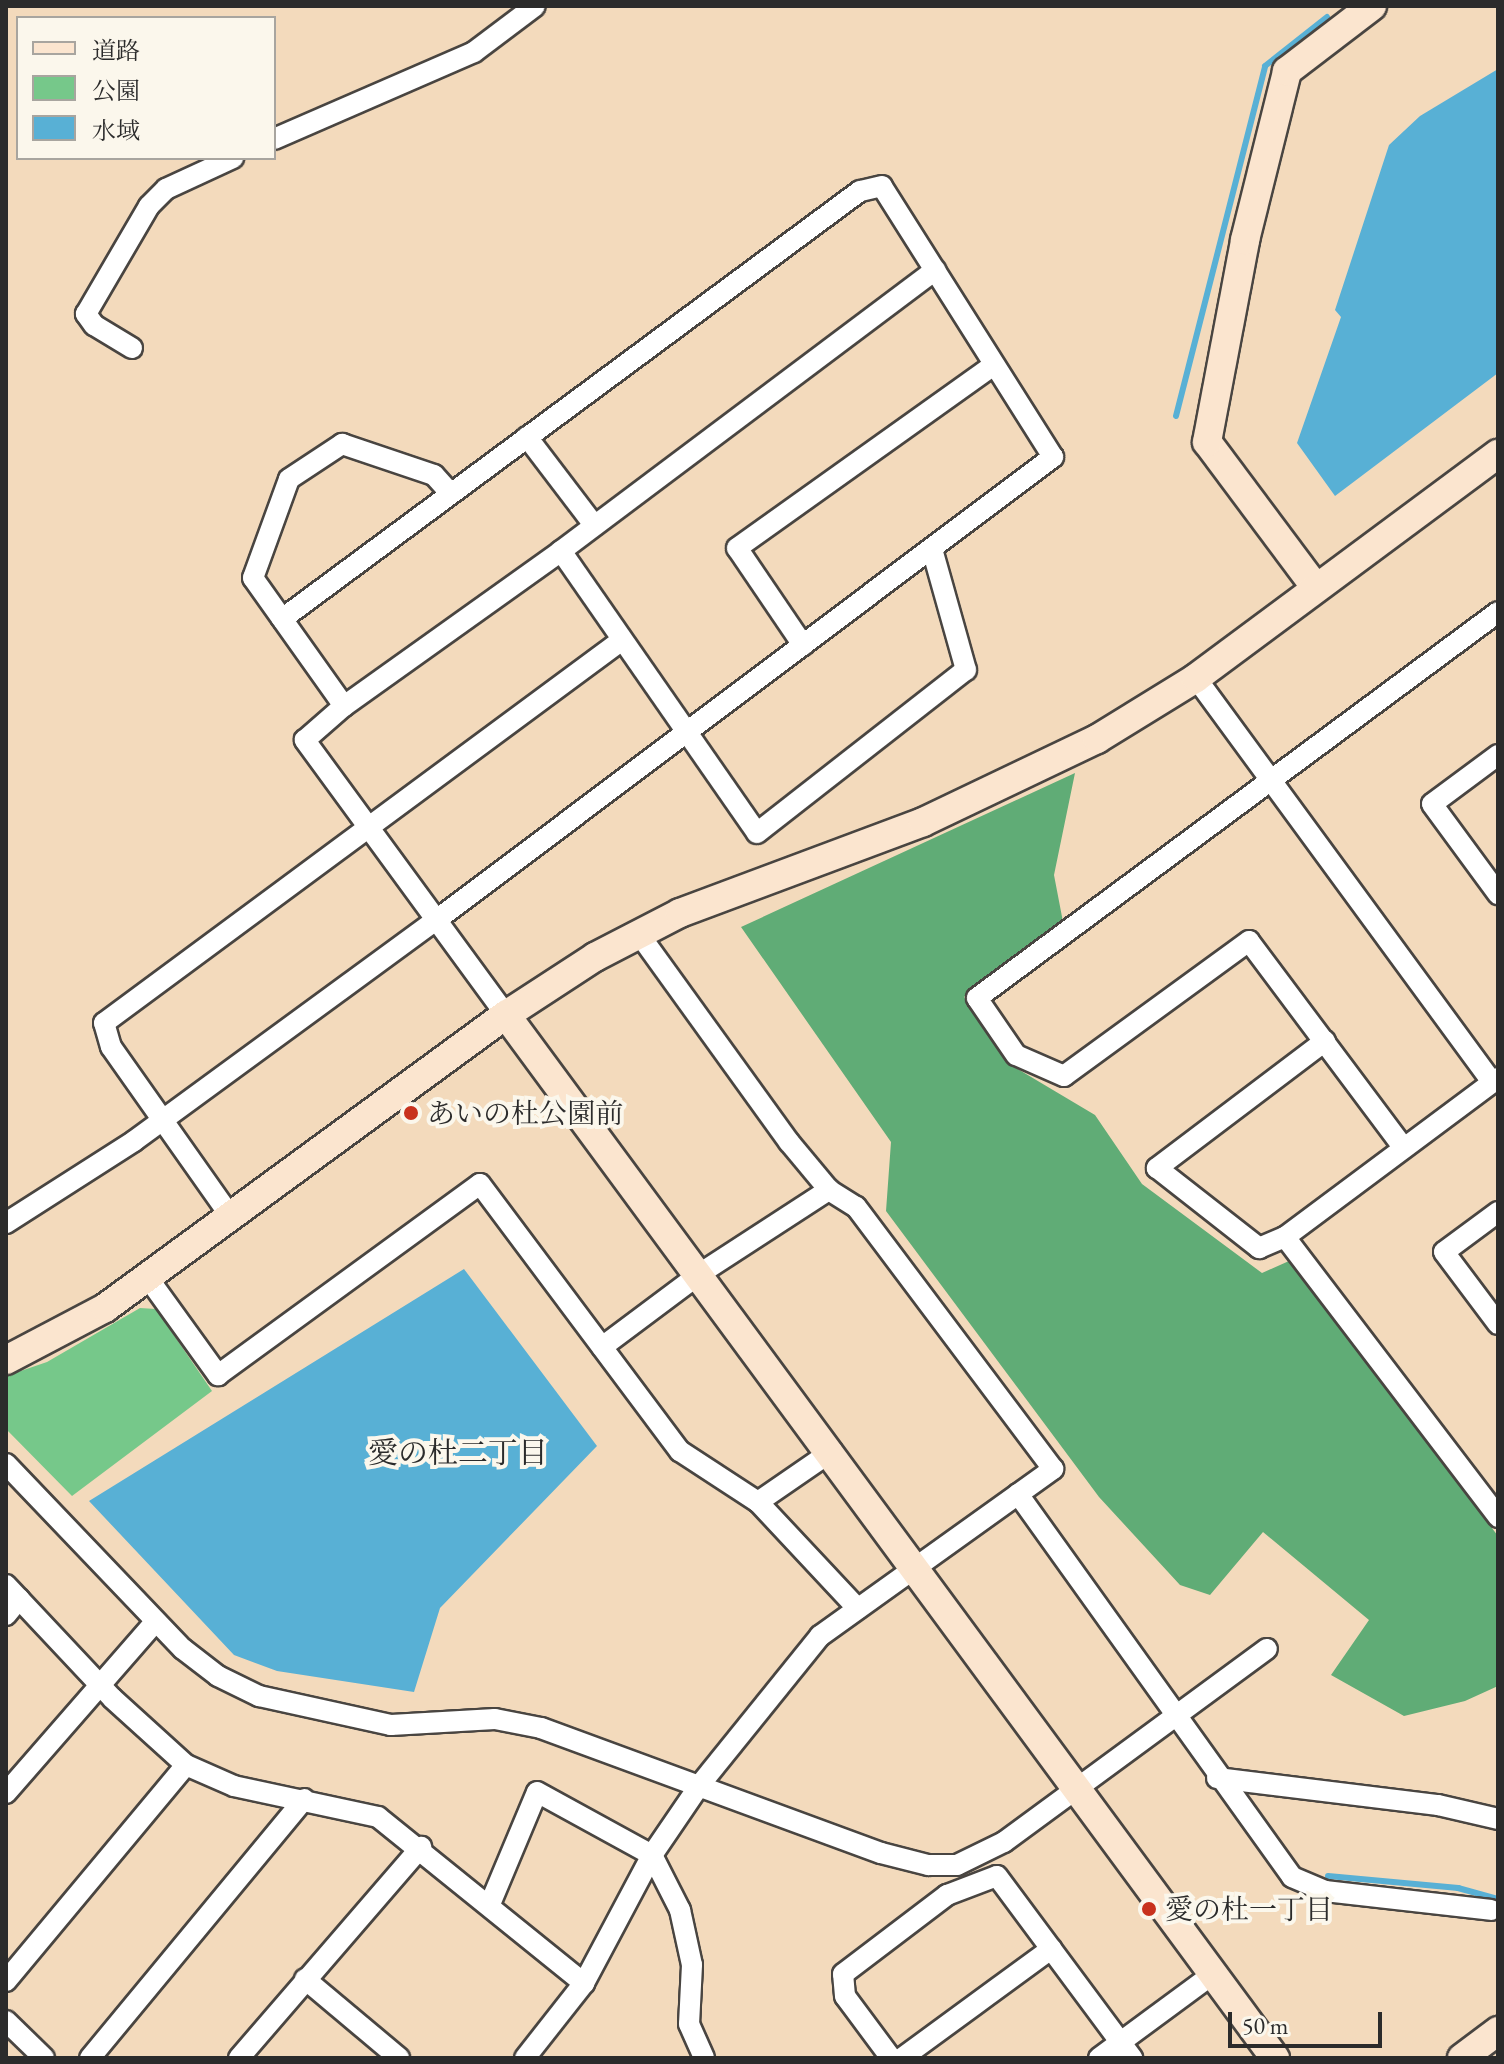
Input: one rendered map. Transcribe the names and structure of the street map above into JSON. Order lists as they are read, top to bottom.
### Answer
{
  "districts": ["愛の杜二丁目"],
  "places": ["あいの杜公園前", "愛の杜一丁目"],
  "legend": ["道路", "公園", "水域"],
  "scale_bar": "50 m"
}
